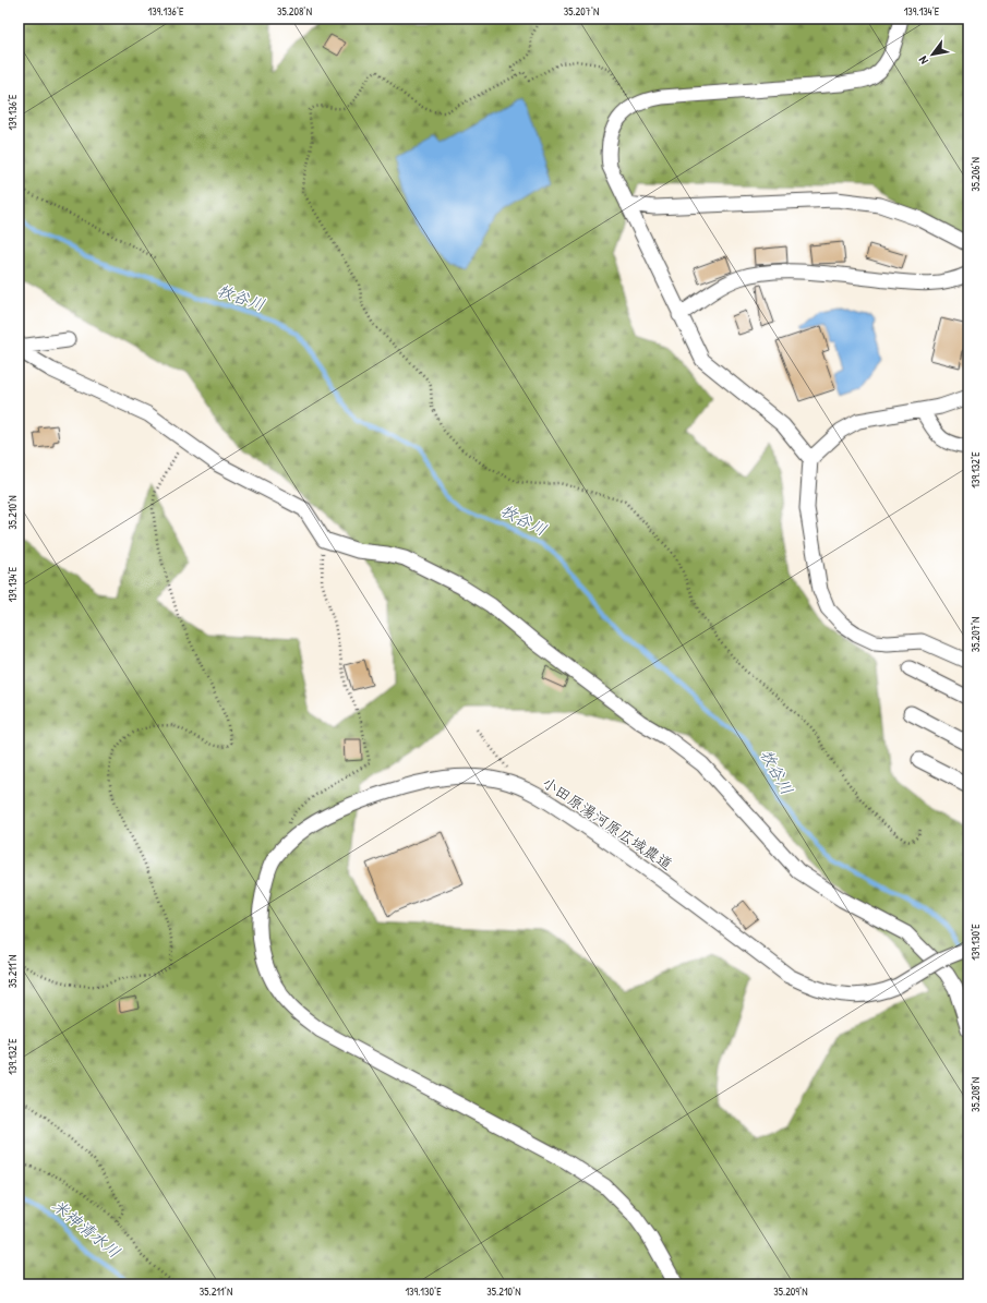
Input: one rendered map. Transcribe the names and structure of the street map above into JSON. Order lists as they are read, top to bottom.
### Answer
{
  "streets": {
    "street": ["小田原湯河原広域農道"]
  },
  "water": ["牧谷川", "米神清水川"],
  "north": "bottom left",
  "coordinates": [
    "139.136°E",
    "35.208°N",
    "35.207°N",
    "139.134°E",
    "35.206°N",
    "139.132°E",
    "35.210°N",
    "139.130°E",
    "35.211°N",
    "35.209°N"
  ]
}
